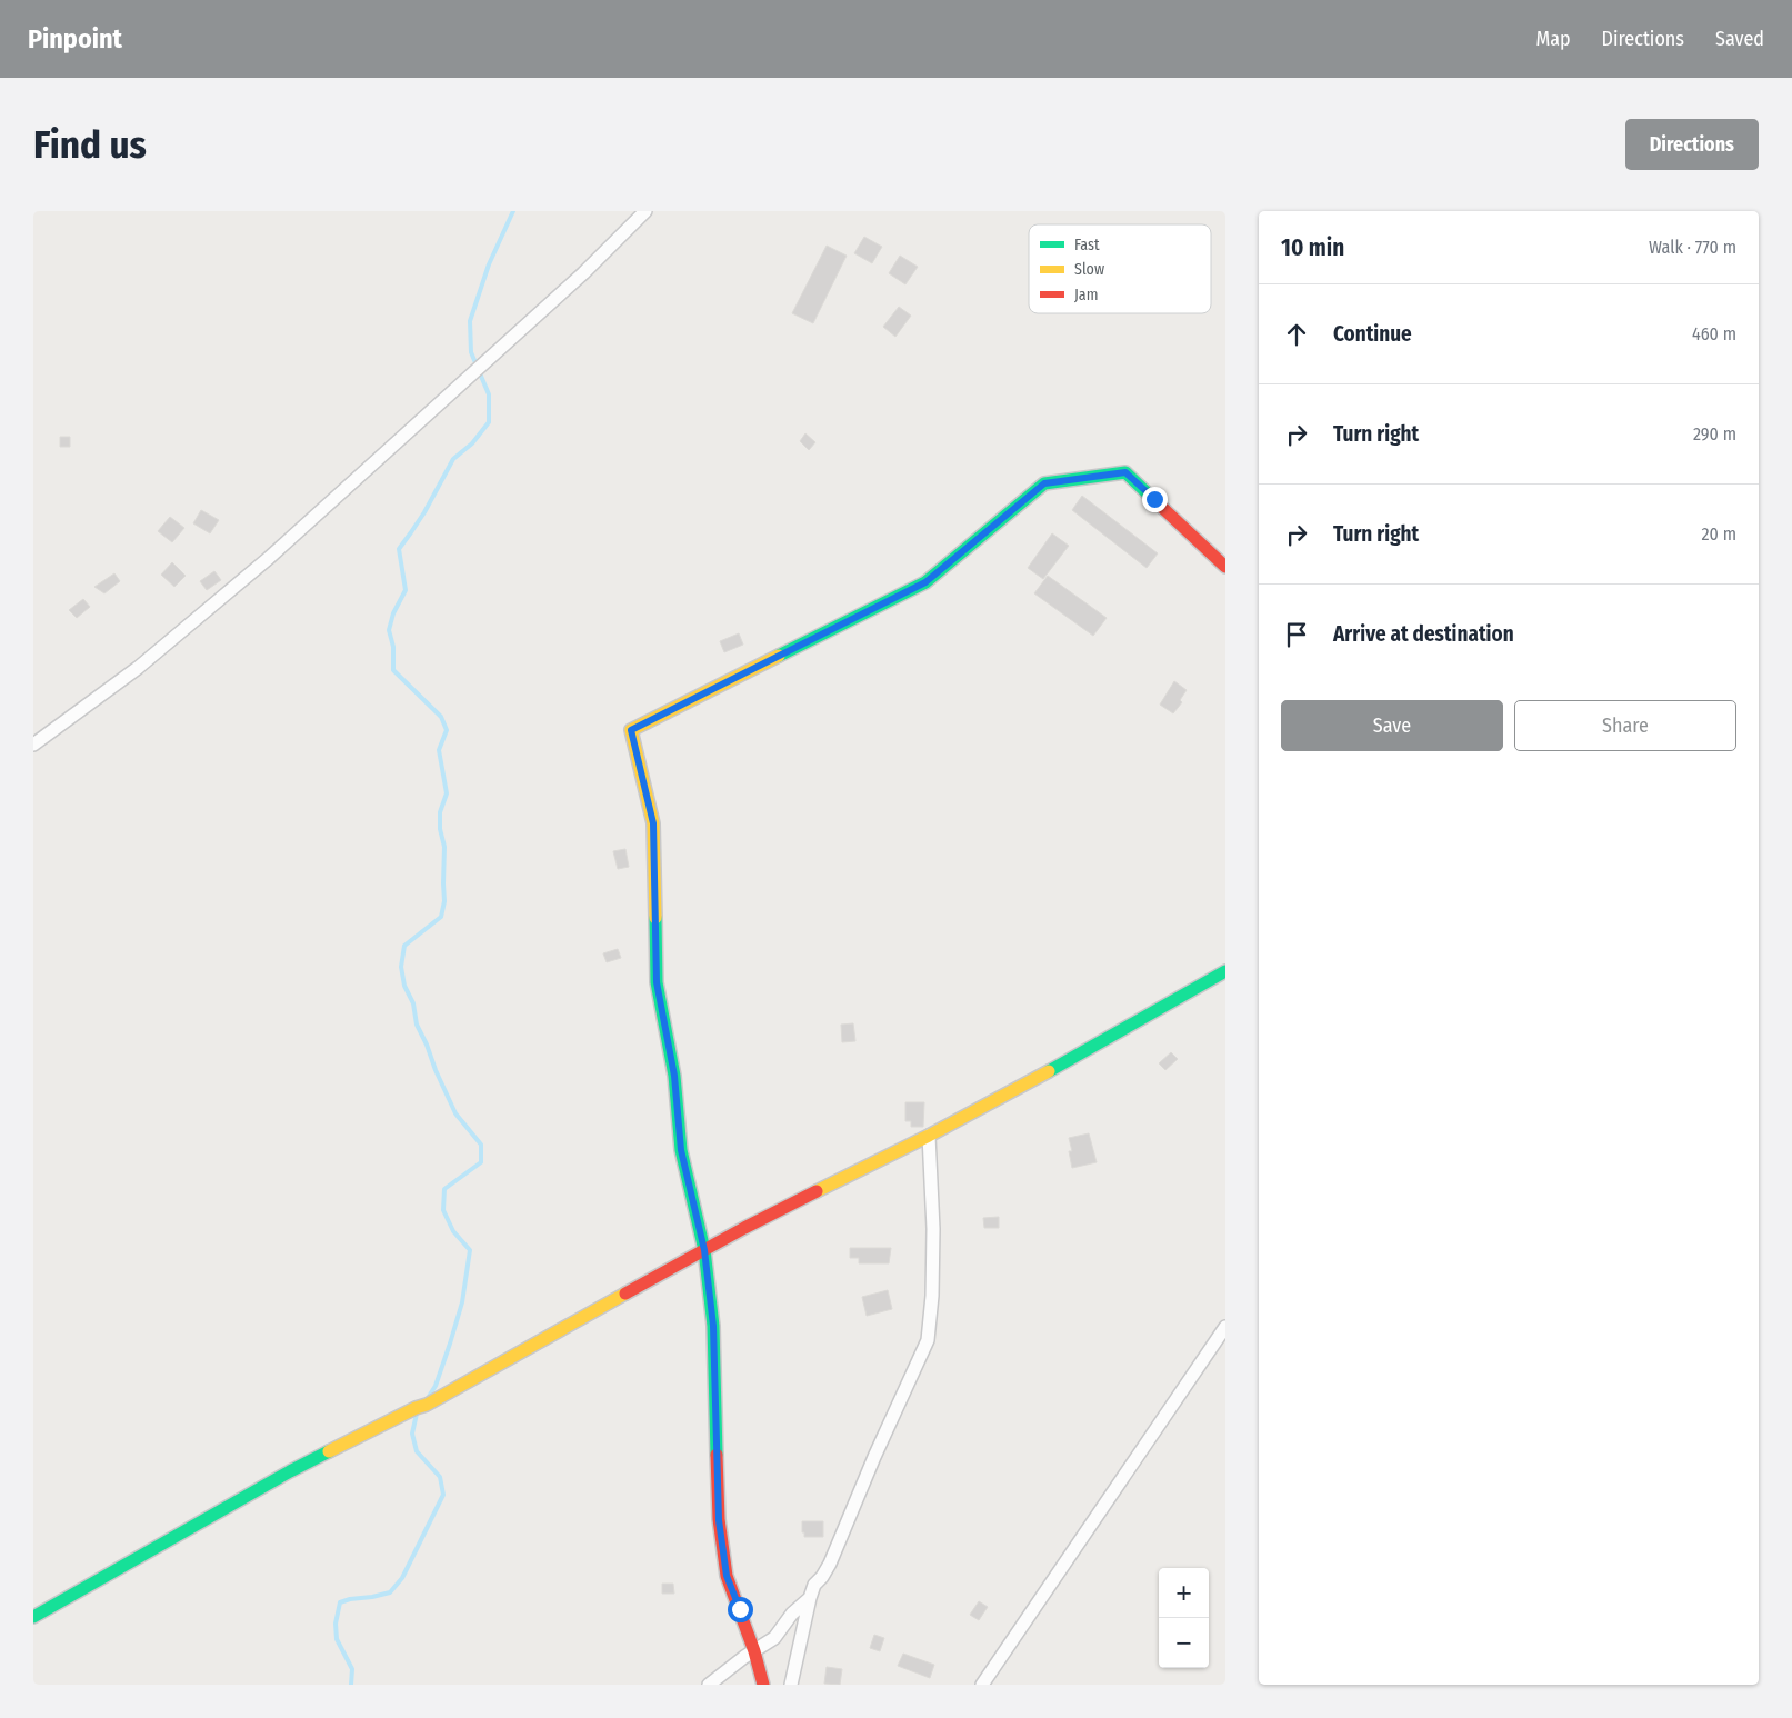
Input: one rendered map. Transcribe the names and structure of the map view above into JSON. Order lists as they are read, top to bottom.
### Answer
{
  "legend": ["Fast", "Slow", "Jam"],
  "page": {
    "header": "Pinpoint",
    "nav": ["Map", "Directions", "Saved"],
    "buttons": [
      "Directions",
      ["Save", "Share"]
    ],
    "title": "Find us",
    "heading": ["10 min", "Walk · 770 m"],
    "list": [
      ["Continue", "460 m"],
      ["Turn right", "290 m"],
      ["Turn right", "20 m"],
      "Arrive at destination"
    ],
    "map_buttons": ["+", "−"]
  }
}
